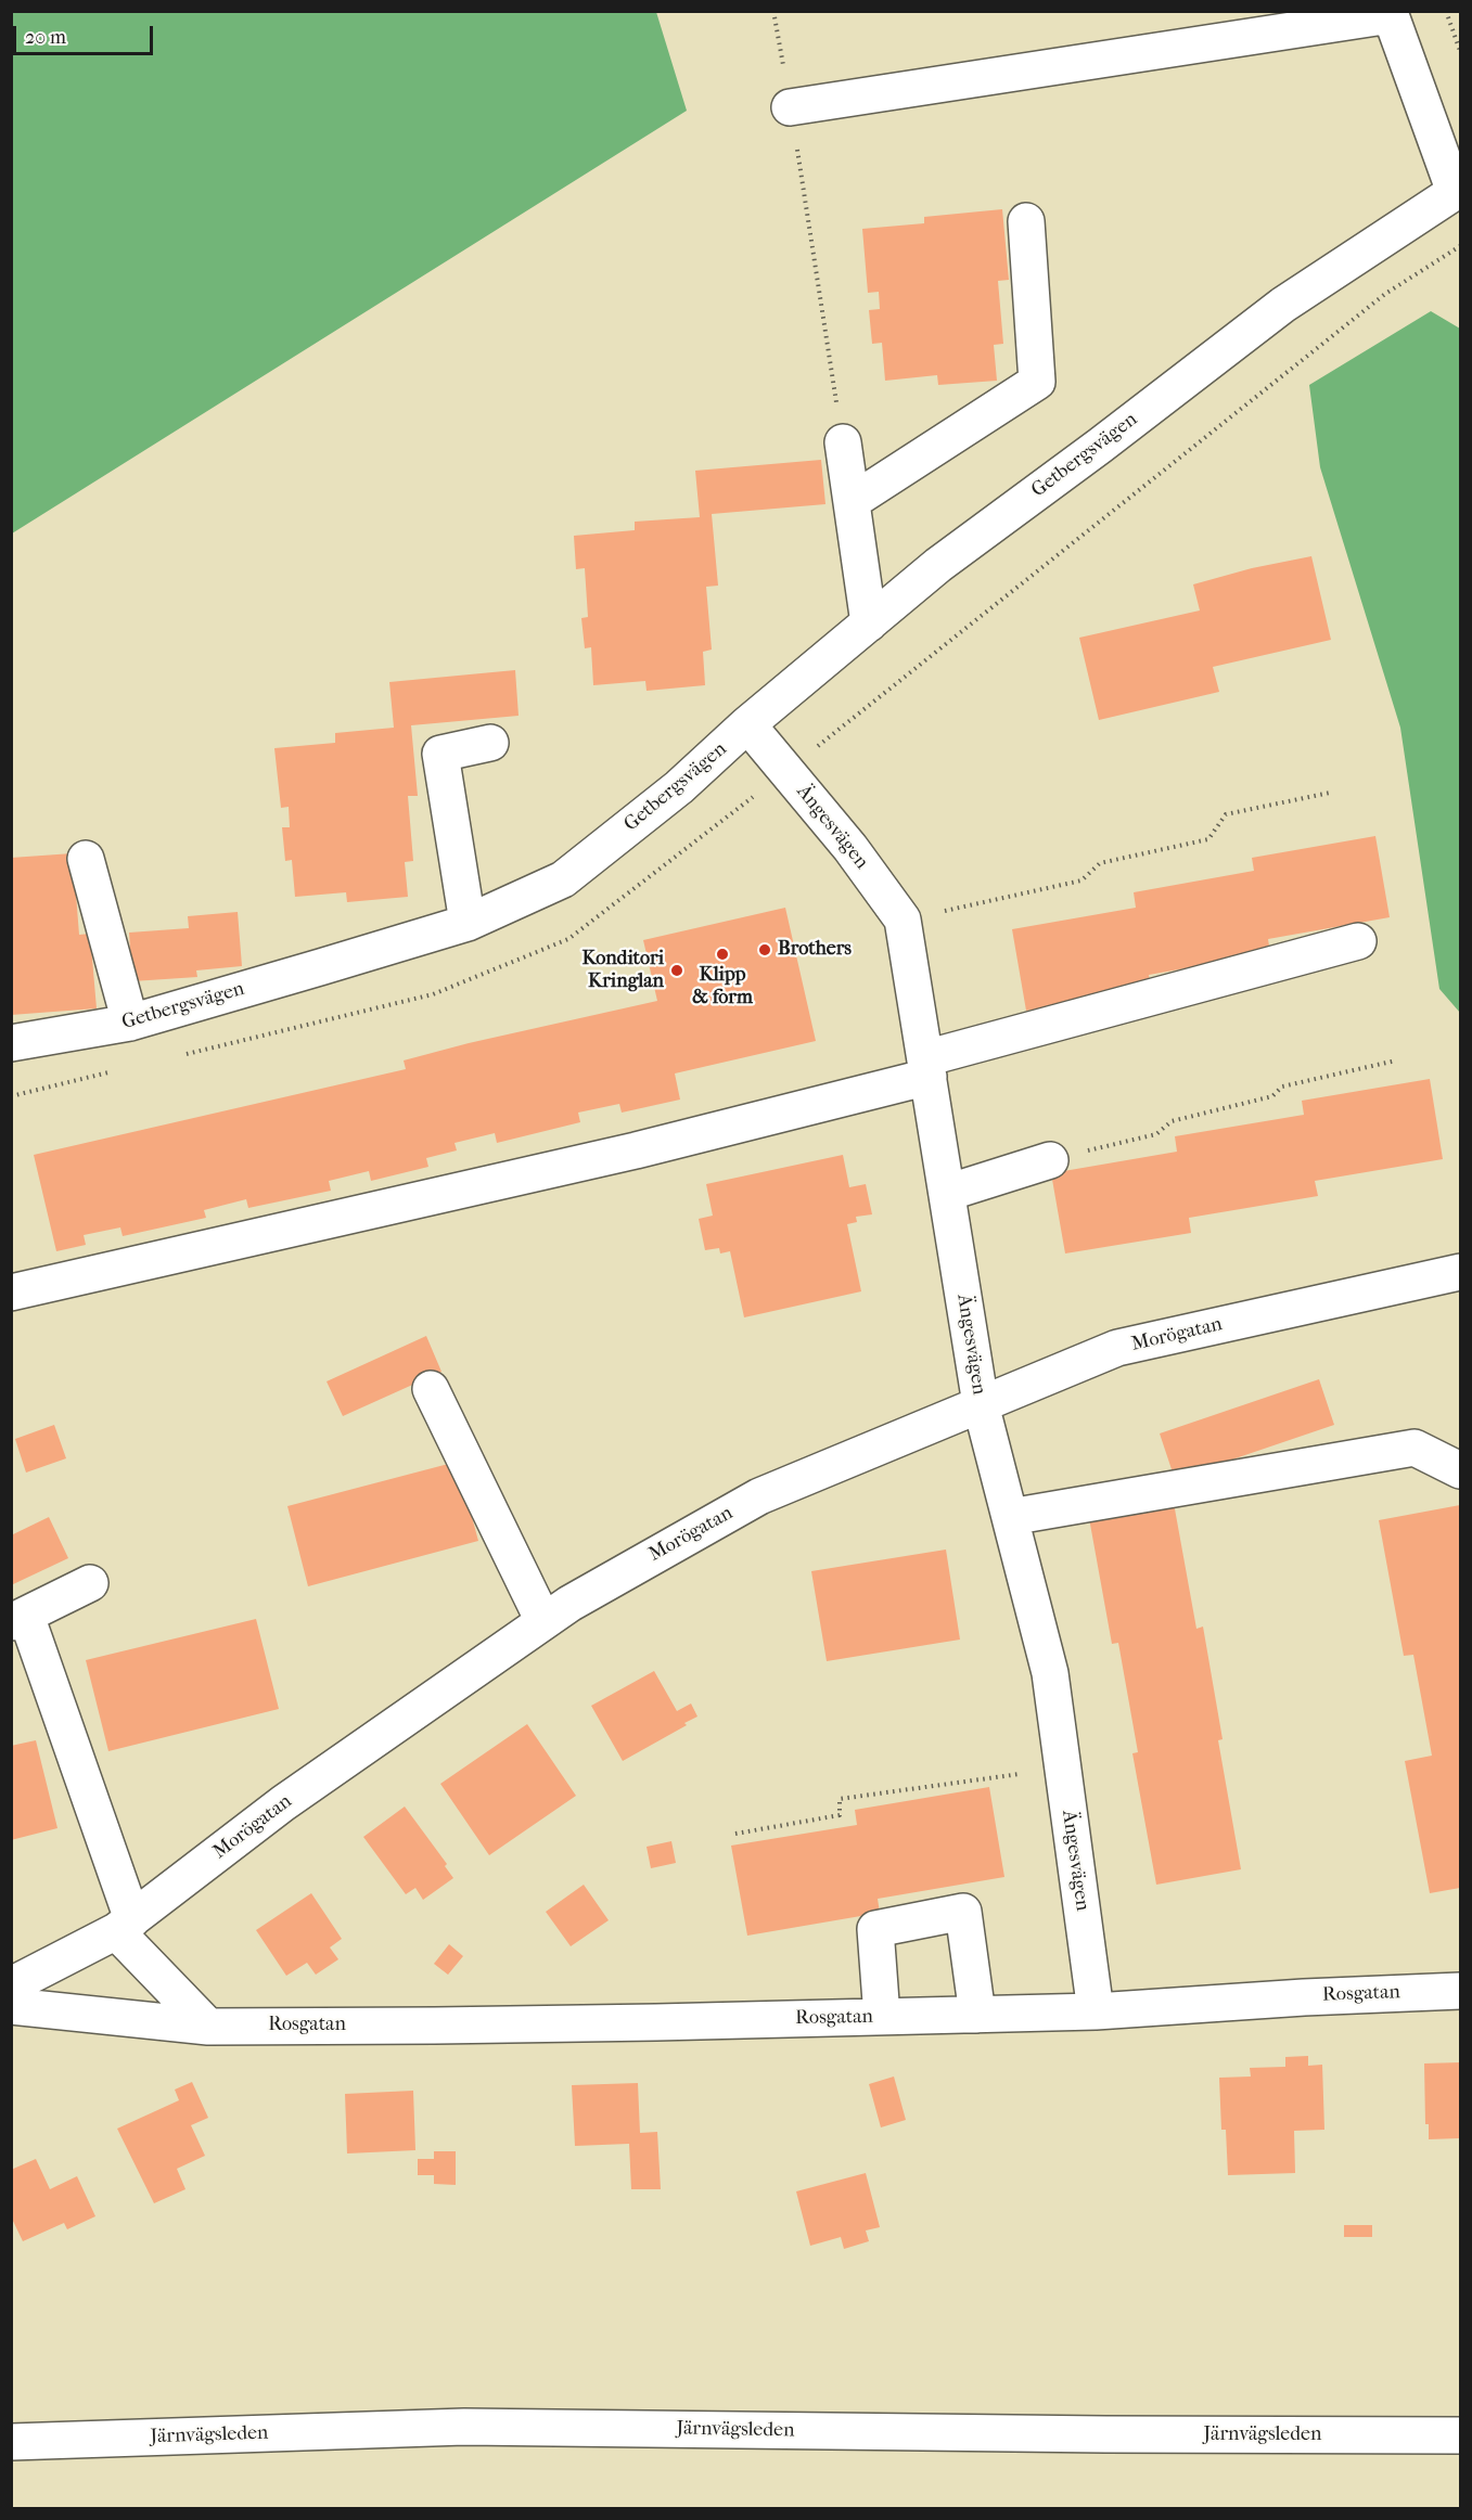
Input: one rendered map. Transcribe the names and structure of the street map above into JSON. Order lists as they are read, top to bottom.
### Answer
{
  "streets": {
    "street": [
      "Getbergsvägen",
      "Ängesvägen",
      "Morögatan",
      "Rosgatan",
      "Järnvägsleden"
    ]
  },
  "crossings": [
    ["Getbergsvägen", "Ängesvägen"],
    ["Ängesvägen", "Morögatan"],
    ["Ängesvägen", "Rosgatan"]
  ],
  "places": ["Brothers", "Klipp & form", "Konditori Kringlan"],
  "scale_bar": "20 m"
}
